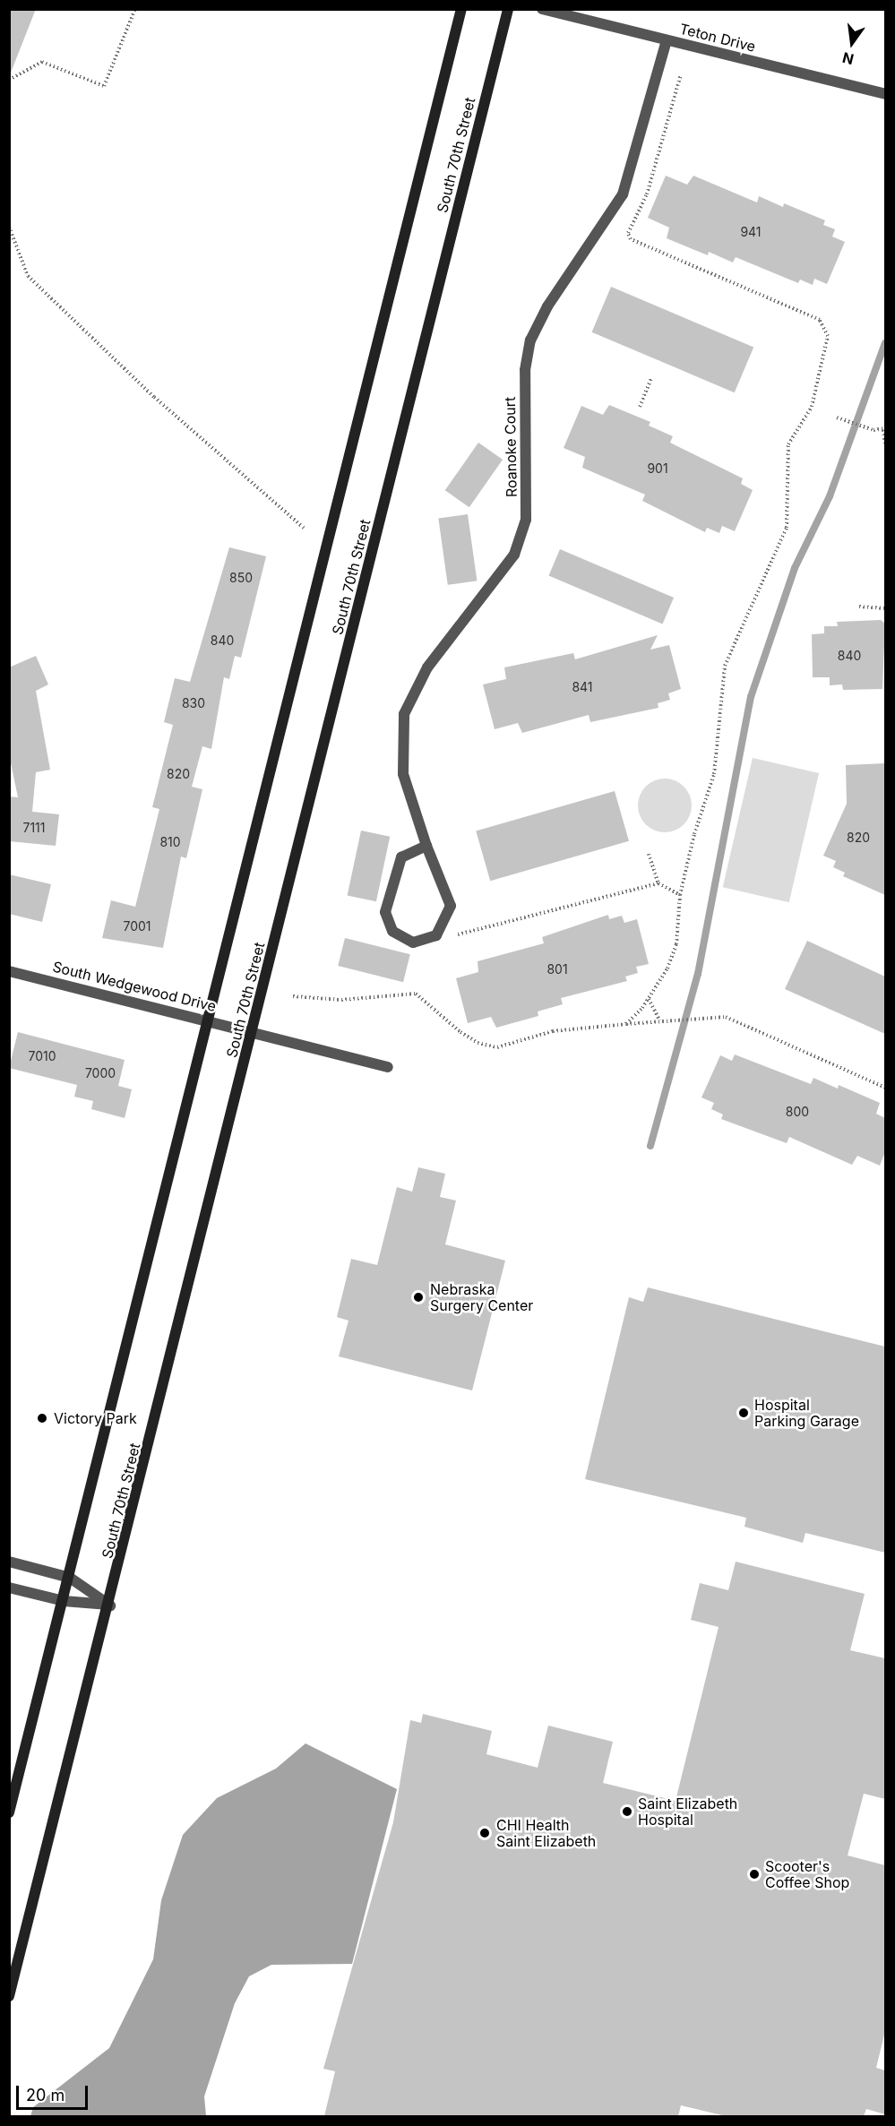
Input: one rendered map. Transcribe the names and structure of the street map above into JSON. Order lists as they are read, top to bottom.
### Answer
{
  "streets": {
    "main road": ["South 70th Street"],
    "street": ["Teton Drive", "Roanoke Court", "South Wedgewood Drive"]
  },
  "crossings": [
    ["Teton Drive", "Roanoke Court"],
    ["South 70th Street", "South Wedgewood Drive"]
  ],
  "places": [
    "Nebraska Surgery Center",
    "Hospital Parking Garage",
    "Victory Park",
    "Saint Elizabeth Hospital",
    "CHI Health Saint Elizabeth",
    "Scooter's Coffee Shop"
  ],
  "house_numbers": [
    "941",
    "901",
    "850",
    "840",
    "840",
    "841",
    "830",
    "820",
    "7111",
    "820",
    "810",
    "7001",
    "801",
    "7010",
    "7000",
    "800"
  ],
  "scale_bar": "20 m",
  "north": "bottom"
}
